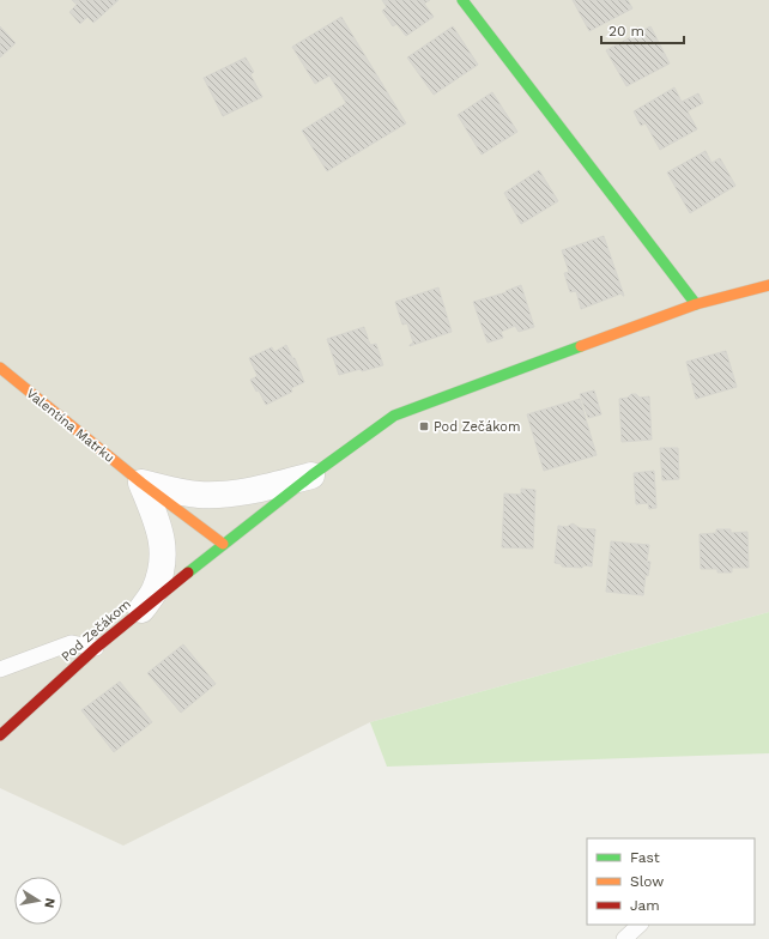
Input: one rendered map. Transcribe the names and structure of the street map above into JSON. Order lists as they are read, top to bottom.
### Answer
{
  "streets": {
    "street": ["Valentína Matrku", "Pod Zečákom"]
  },
  "crossings": [
    ["Valentína Matrku", "Pod Zečákom"]
  ],
  "places": {
    "transit": ["Pod Zečákom"]
  },
  "legend": ["Fast", "Slow", "Jam"],
  "scale_bar": "20 m",
  "north": "right"
}
